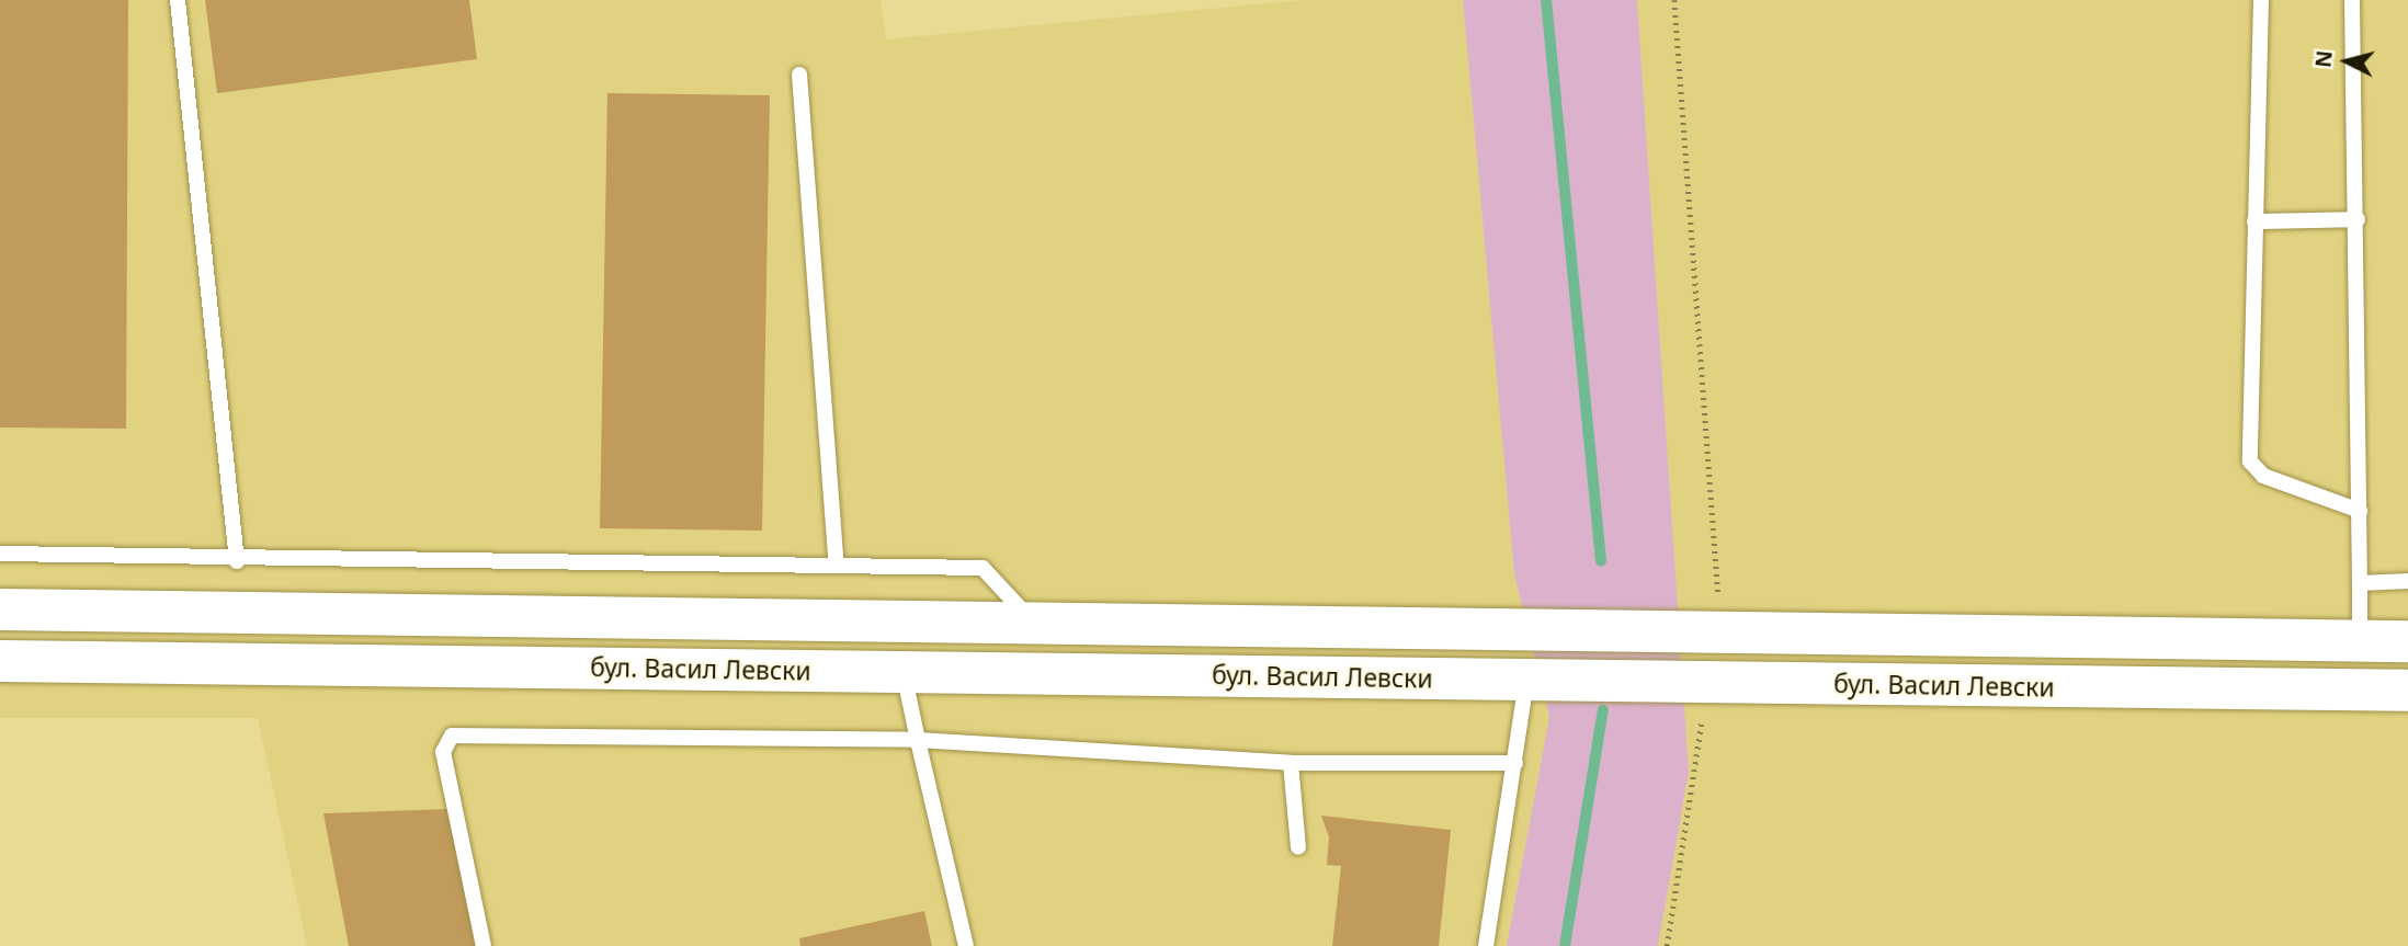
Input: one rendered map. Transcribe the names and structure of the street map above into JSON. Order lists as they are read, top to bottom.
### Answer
{
  "streets": {
    "main road": ["бул. Васил Левски"]
  },
  "north": "left"
}
